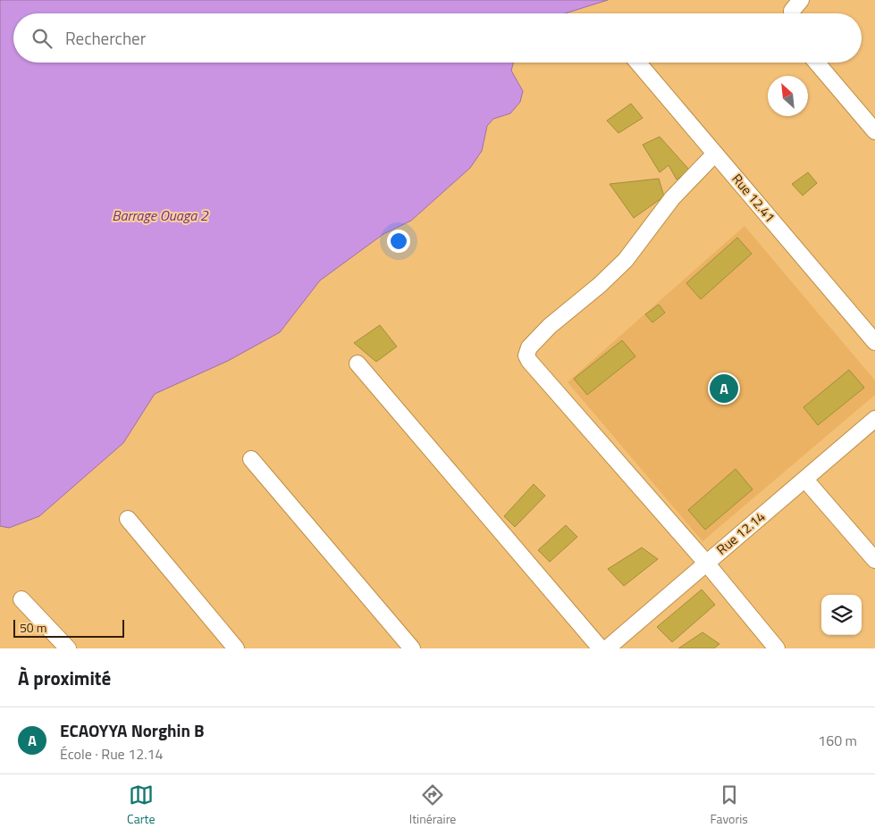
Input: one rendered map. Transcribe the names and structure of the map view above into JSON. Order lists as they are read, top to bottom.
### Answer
{
  "streets": {
    "street": ["Rue 12.41", "Rue 12.14"]
  },
  "water": ["Barrage Ouaga 2"],
  "scale_bar": "50 m",
  "north": "top left",
  "page": {
    "search": "Rechercher",
    "pins": "A",
    "scale": "50 m",
    "heading": "À proximité",
    "list": [
      {
        "mark": "A",
        "name": "ECAOYYA Norghin B",
        "note": "École · Rue 12.14",
        "value": "160 m"
      }
    ],
    "nav": ["Carte", "Itinéraire", "Favoris"]
  }
}
